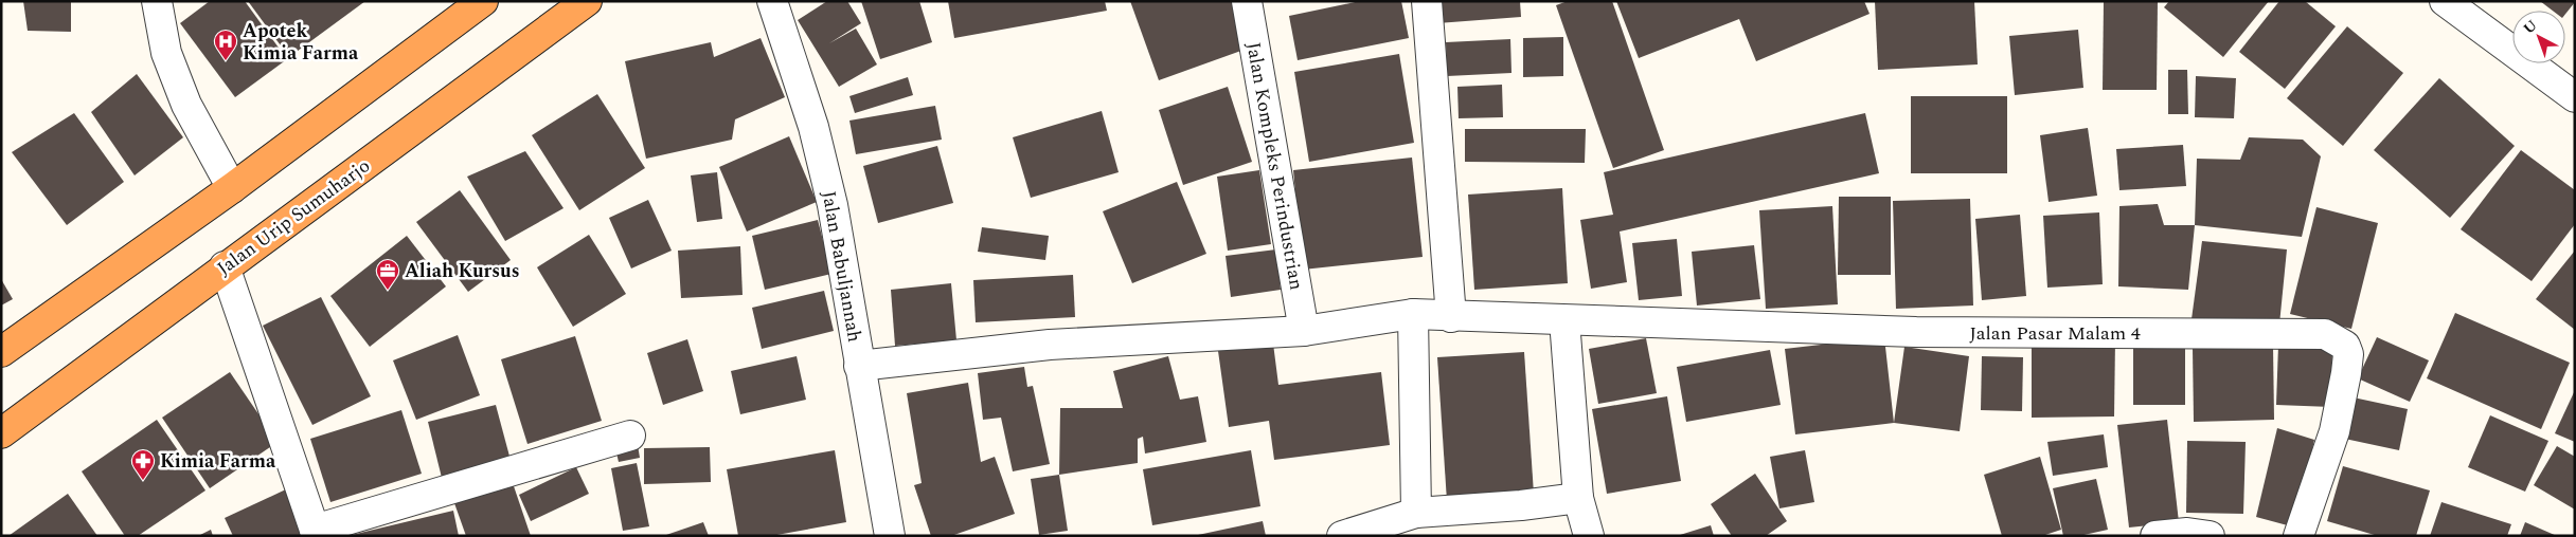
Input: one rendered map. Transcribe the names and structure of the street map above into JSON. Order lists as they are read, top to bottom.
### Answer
{
  "streets": {
    "highway": ["Jalan Urip Sumuharjo"],
    "street": ["Jalan Kompleks Perindustrian", "Jalan Babuljannah", "Jalan Pasar Malam 4"]
  },
  "places": {
    "hospital": ["Apotek Kimia Farma"],
    "office": ["Aliah Kursus"],
    "pharmacy": ["Kimia Farma"]
  },
  "north": "top left"
}
